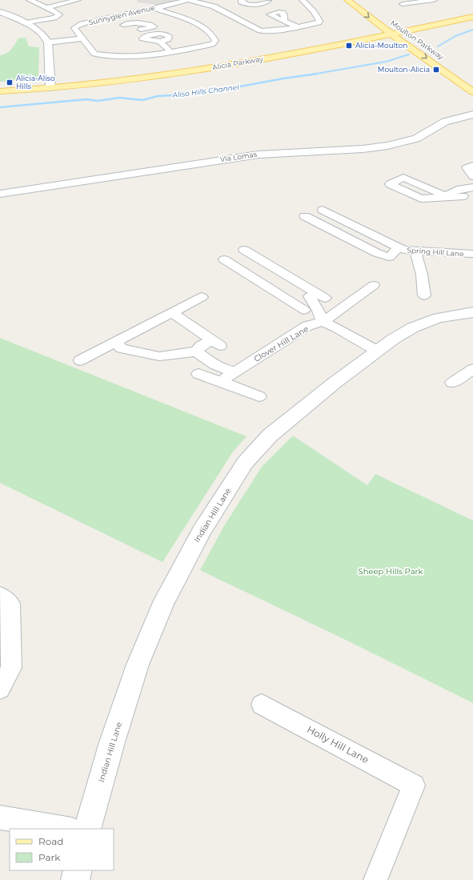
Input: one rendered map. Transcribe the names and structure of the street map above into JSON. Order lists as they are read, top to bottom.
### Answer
{
  "streets": {
    "main road": ["Moulton Parkway", "Alicia Parkway"],
    "street": [
      "Sunnyglen Avenue",
      "Via Lomas",
      "Spring Hill Lane",
      "Clover Hill Lane",
      "Indian Hill Lane",
      "Holly Hill Lane"
    ]
  },
  "crossings": [
    ["Moulton Parkway", "Alicia Parkway"]
  ],
  "one_way": ["Moulton Parkway"],
  "water": ["Aliso Hills Channel"],
  "parks": ["Sheep Hills Park"],
  "places": {
    "transit": ["Alicia-Moulton", "Moulton-Alicia", "Alicia-Aliso Hills"]
  },
  "legend": ["Road", "Park"]
}
